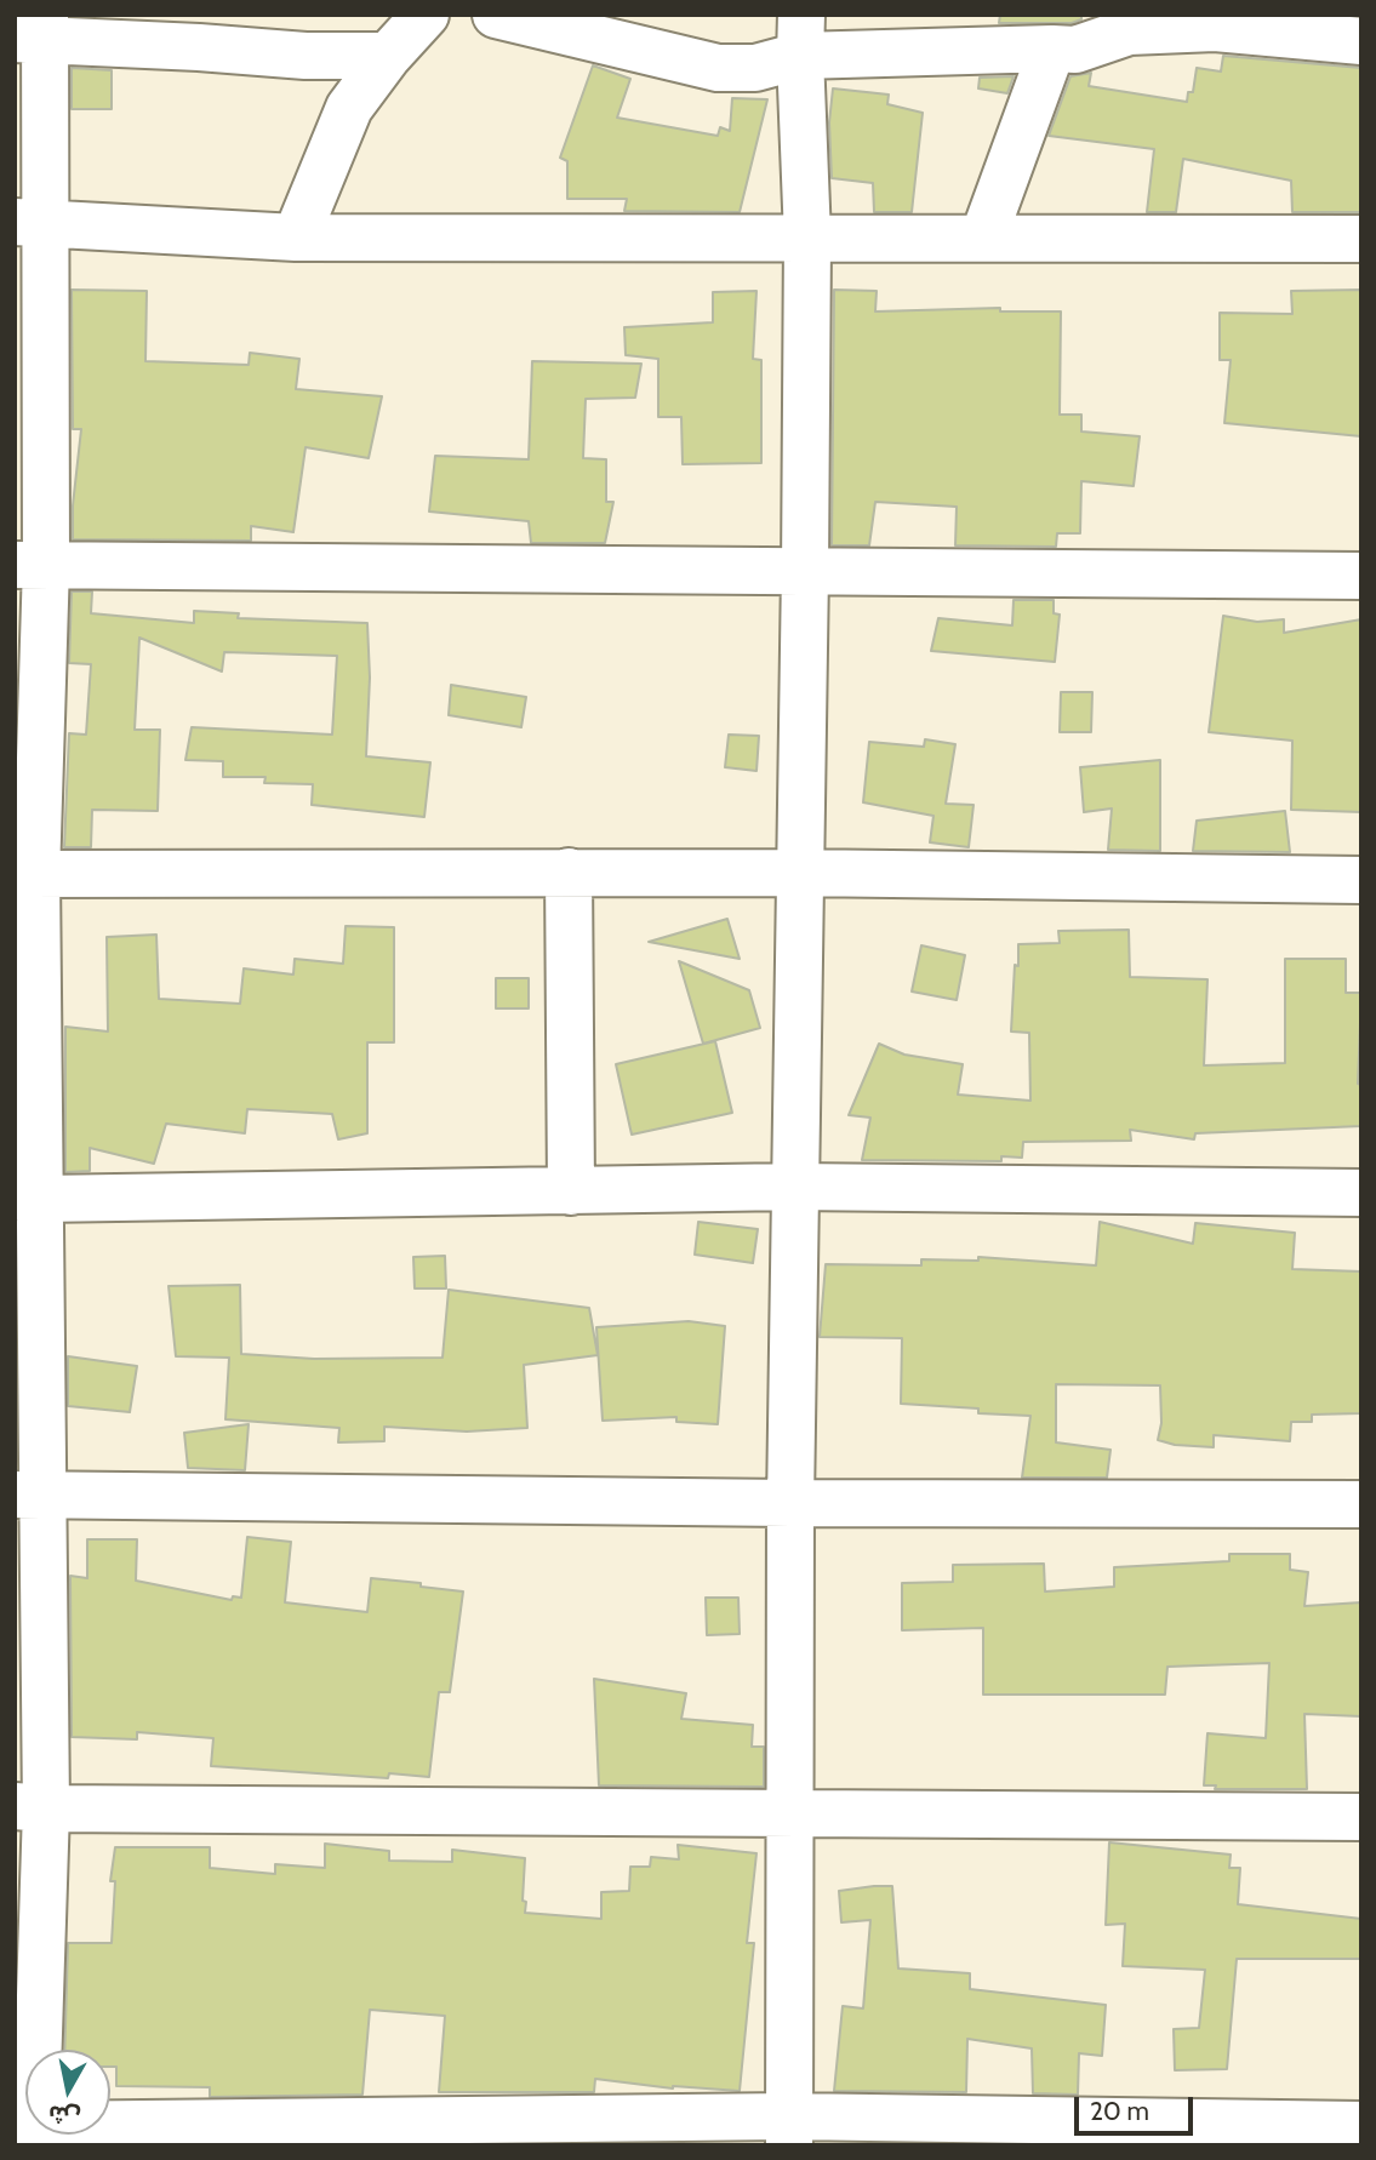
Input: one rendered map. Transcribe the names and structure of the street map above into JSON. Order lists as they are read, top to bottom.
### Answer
{
  "scale_bar": "20 m",
  "north": "bottom"
}
